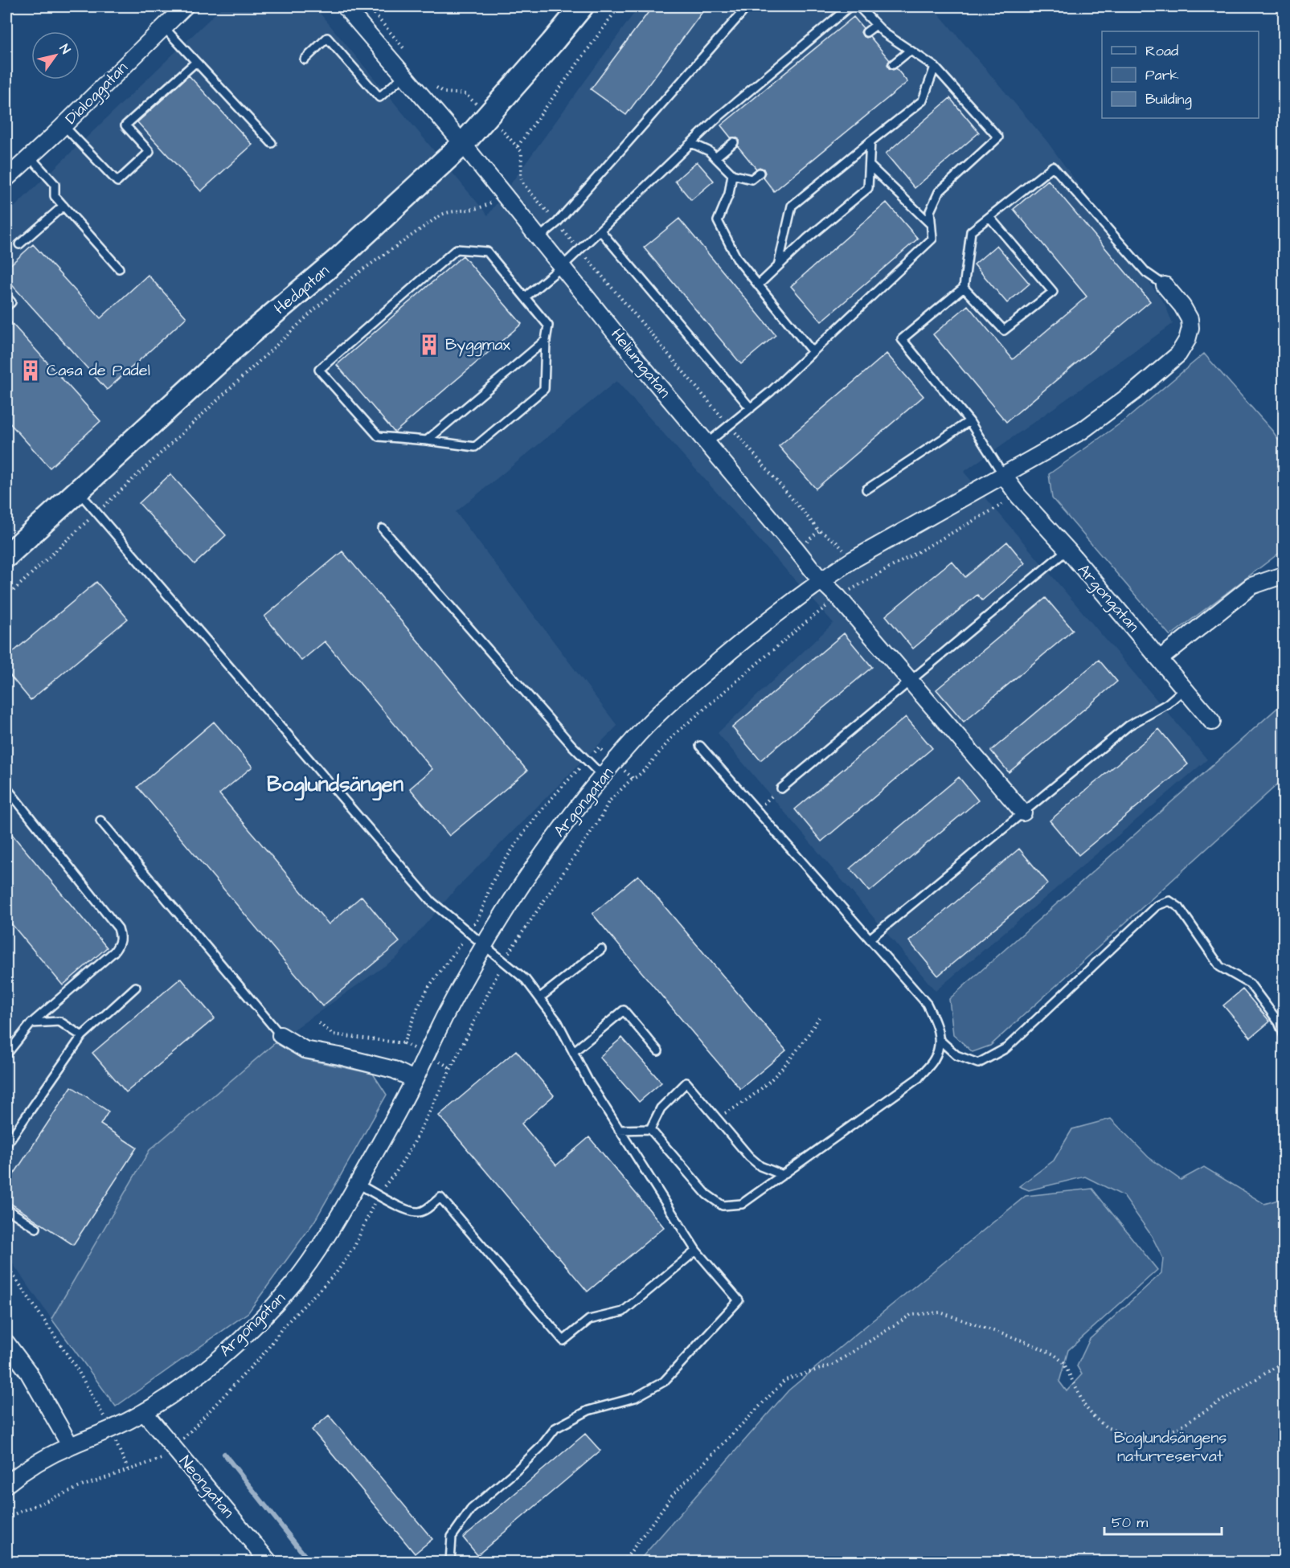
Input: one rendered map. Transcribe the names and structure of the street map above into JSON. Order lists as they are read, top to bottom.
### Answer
{
  "streets": {
    "street": [
      "Dialoggatan",
      "Hedgatan",
      "Heliumgatan",
      "Argongatan",
      "Neongatan"
    ]
  },
  "crossings": [
    ["Hedgatan", "Heliumgatan"],
    ["Heliumgatan", "Argongatan"],
    ["Argongatan", "Neongatan"]
  ],
  "districts": ["Boglundsängen"],
  "parks": ["Boglundsängens naturreservat"],
  "places": {
    "building": ["Byggmax", "Casa de Padel"]
  },
  "legend": ["Road", "Park", "Building"],
  "scale_bar": "50 m",
  "north": "top right"
}
